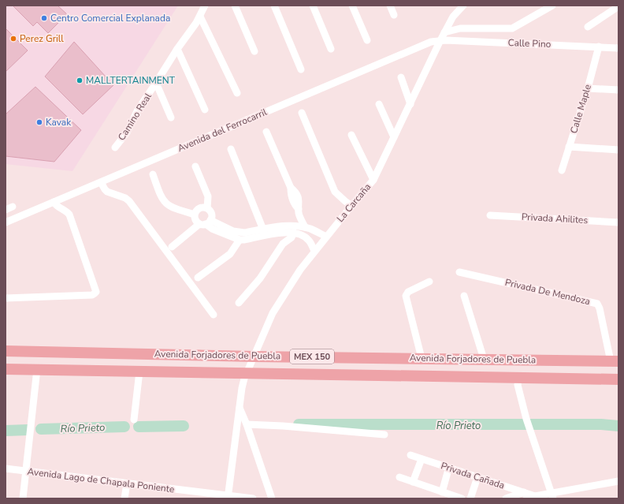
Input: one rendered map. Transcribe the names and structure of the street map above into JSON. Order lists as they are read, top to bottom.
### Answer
{
  "streets": {
    "main road": ["Avenida Forjadores de Puebla", "MEX 150"],
    "street": [
      "Calle Pino",
      "Calle Maple",
      "Camino Real",
      "Avenida del Ferrocarril",
      "La Carcaña",
      "Privada Ahilites",
      "Privada De Mendoza",
      "Privada Cañada",
      "Avenida Lago de Chapala Poniente"
    ]
  },
  "crossings": [
    ["Calle Pino", "Calle Maple"],
    ["Calle Pino", "Avenida del Ferrocarril"],
    ["Calle Pino", "La Carcaña"],
    ["Avenida del Ferrocarril", "La Carcaña"],
    ["La Carcaña", "Avenida Forjadores de Puebla"],
    ["La Carcaña", "Avenida Lago de Chapala Poniente"],
    ["Privada De Mendoza", "Avenida Forjadores de Puebla"]
  ],
  "water": ["Río Prieto"],
  "places": [
    "Centro Comercial Explanada",
    "Perez Grill",
    "MALLTERTAINMENT",
    "Kavak"
  ]
}
